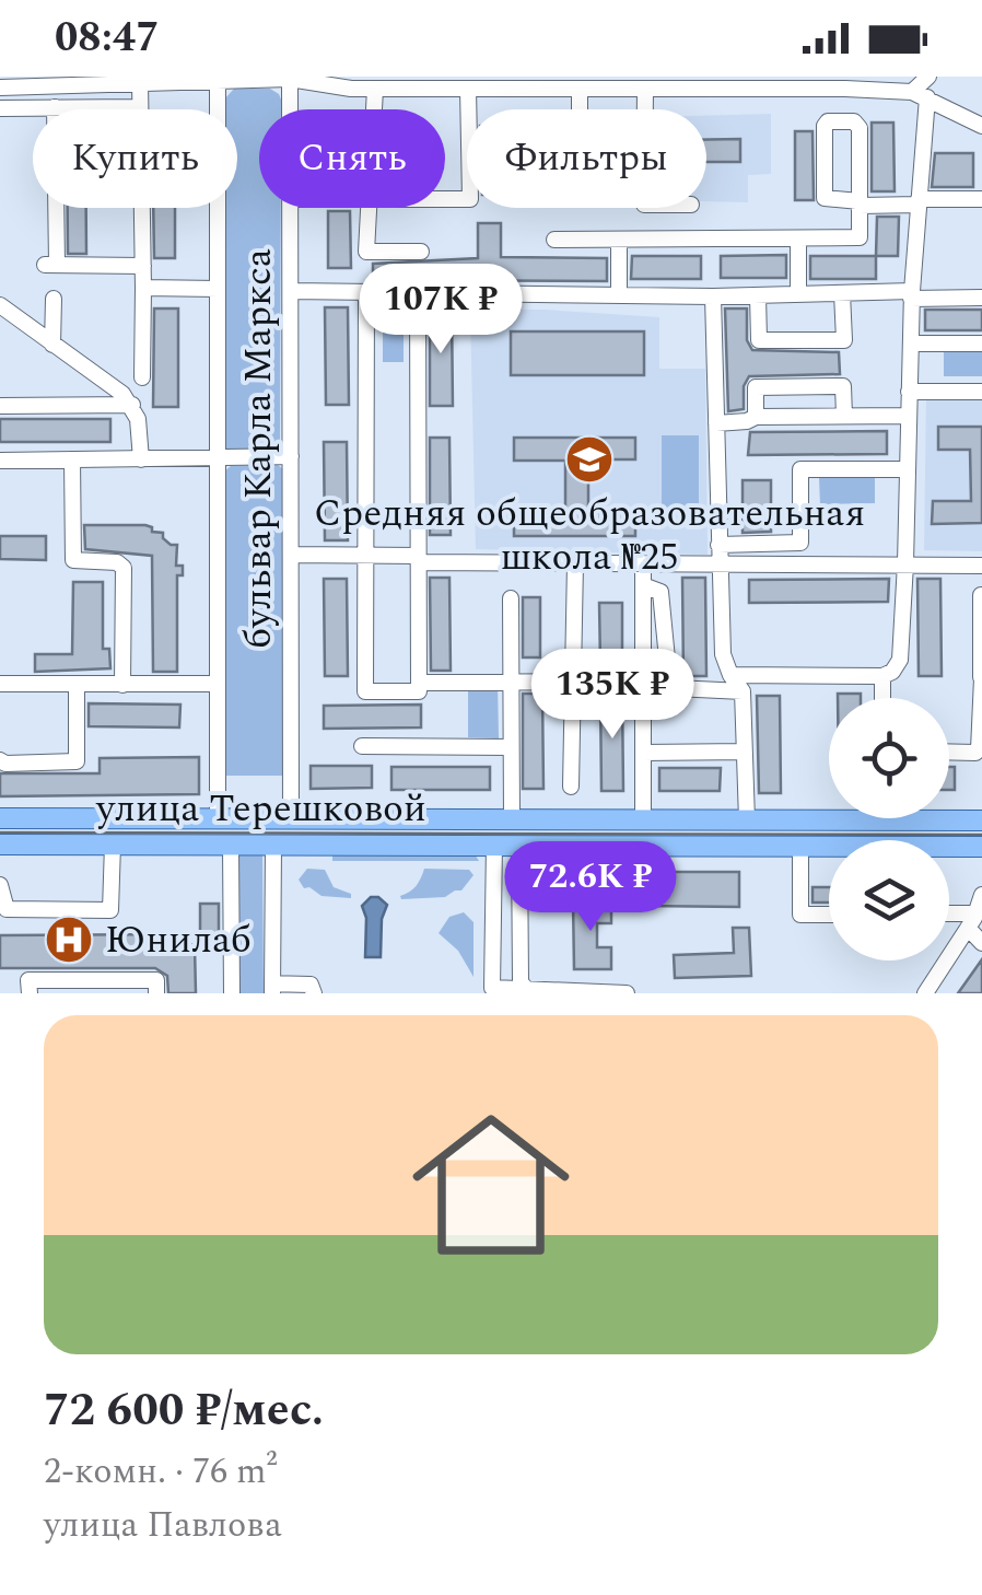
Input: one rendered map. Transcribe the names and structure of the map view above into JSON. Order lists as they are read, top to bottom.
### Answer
{
  "streets": {
    "main road": ["улица Терешковой"],
    "street": ["бульвар Карла Маркса"]
  },
  "crossings": [
    ["бульвар Карла Маркса", "улица Терешковой"]
  ],
  "places": {
    "school or university": ["Средняя общеобразовательная школа №25"],
    "hospital": ["Юнилаб"]
  },
  "page": {
    "status": "08:47",
    "chip": ["Купить", "Снять", "Фильтры"],
    "price": ["107K ₽", "135K ₽", "72.6K ₽"],
    "list": [
      {
        "name": "72 600 ₽/мес.",
        "note": "2-комн. · 76 m² · улица Павлова"
      }
    ]
  }
}
